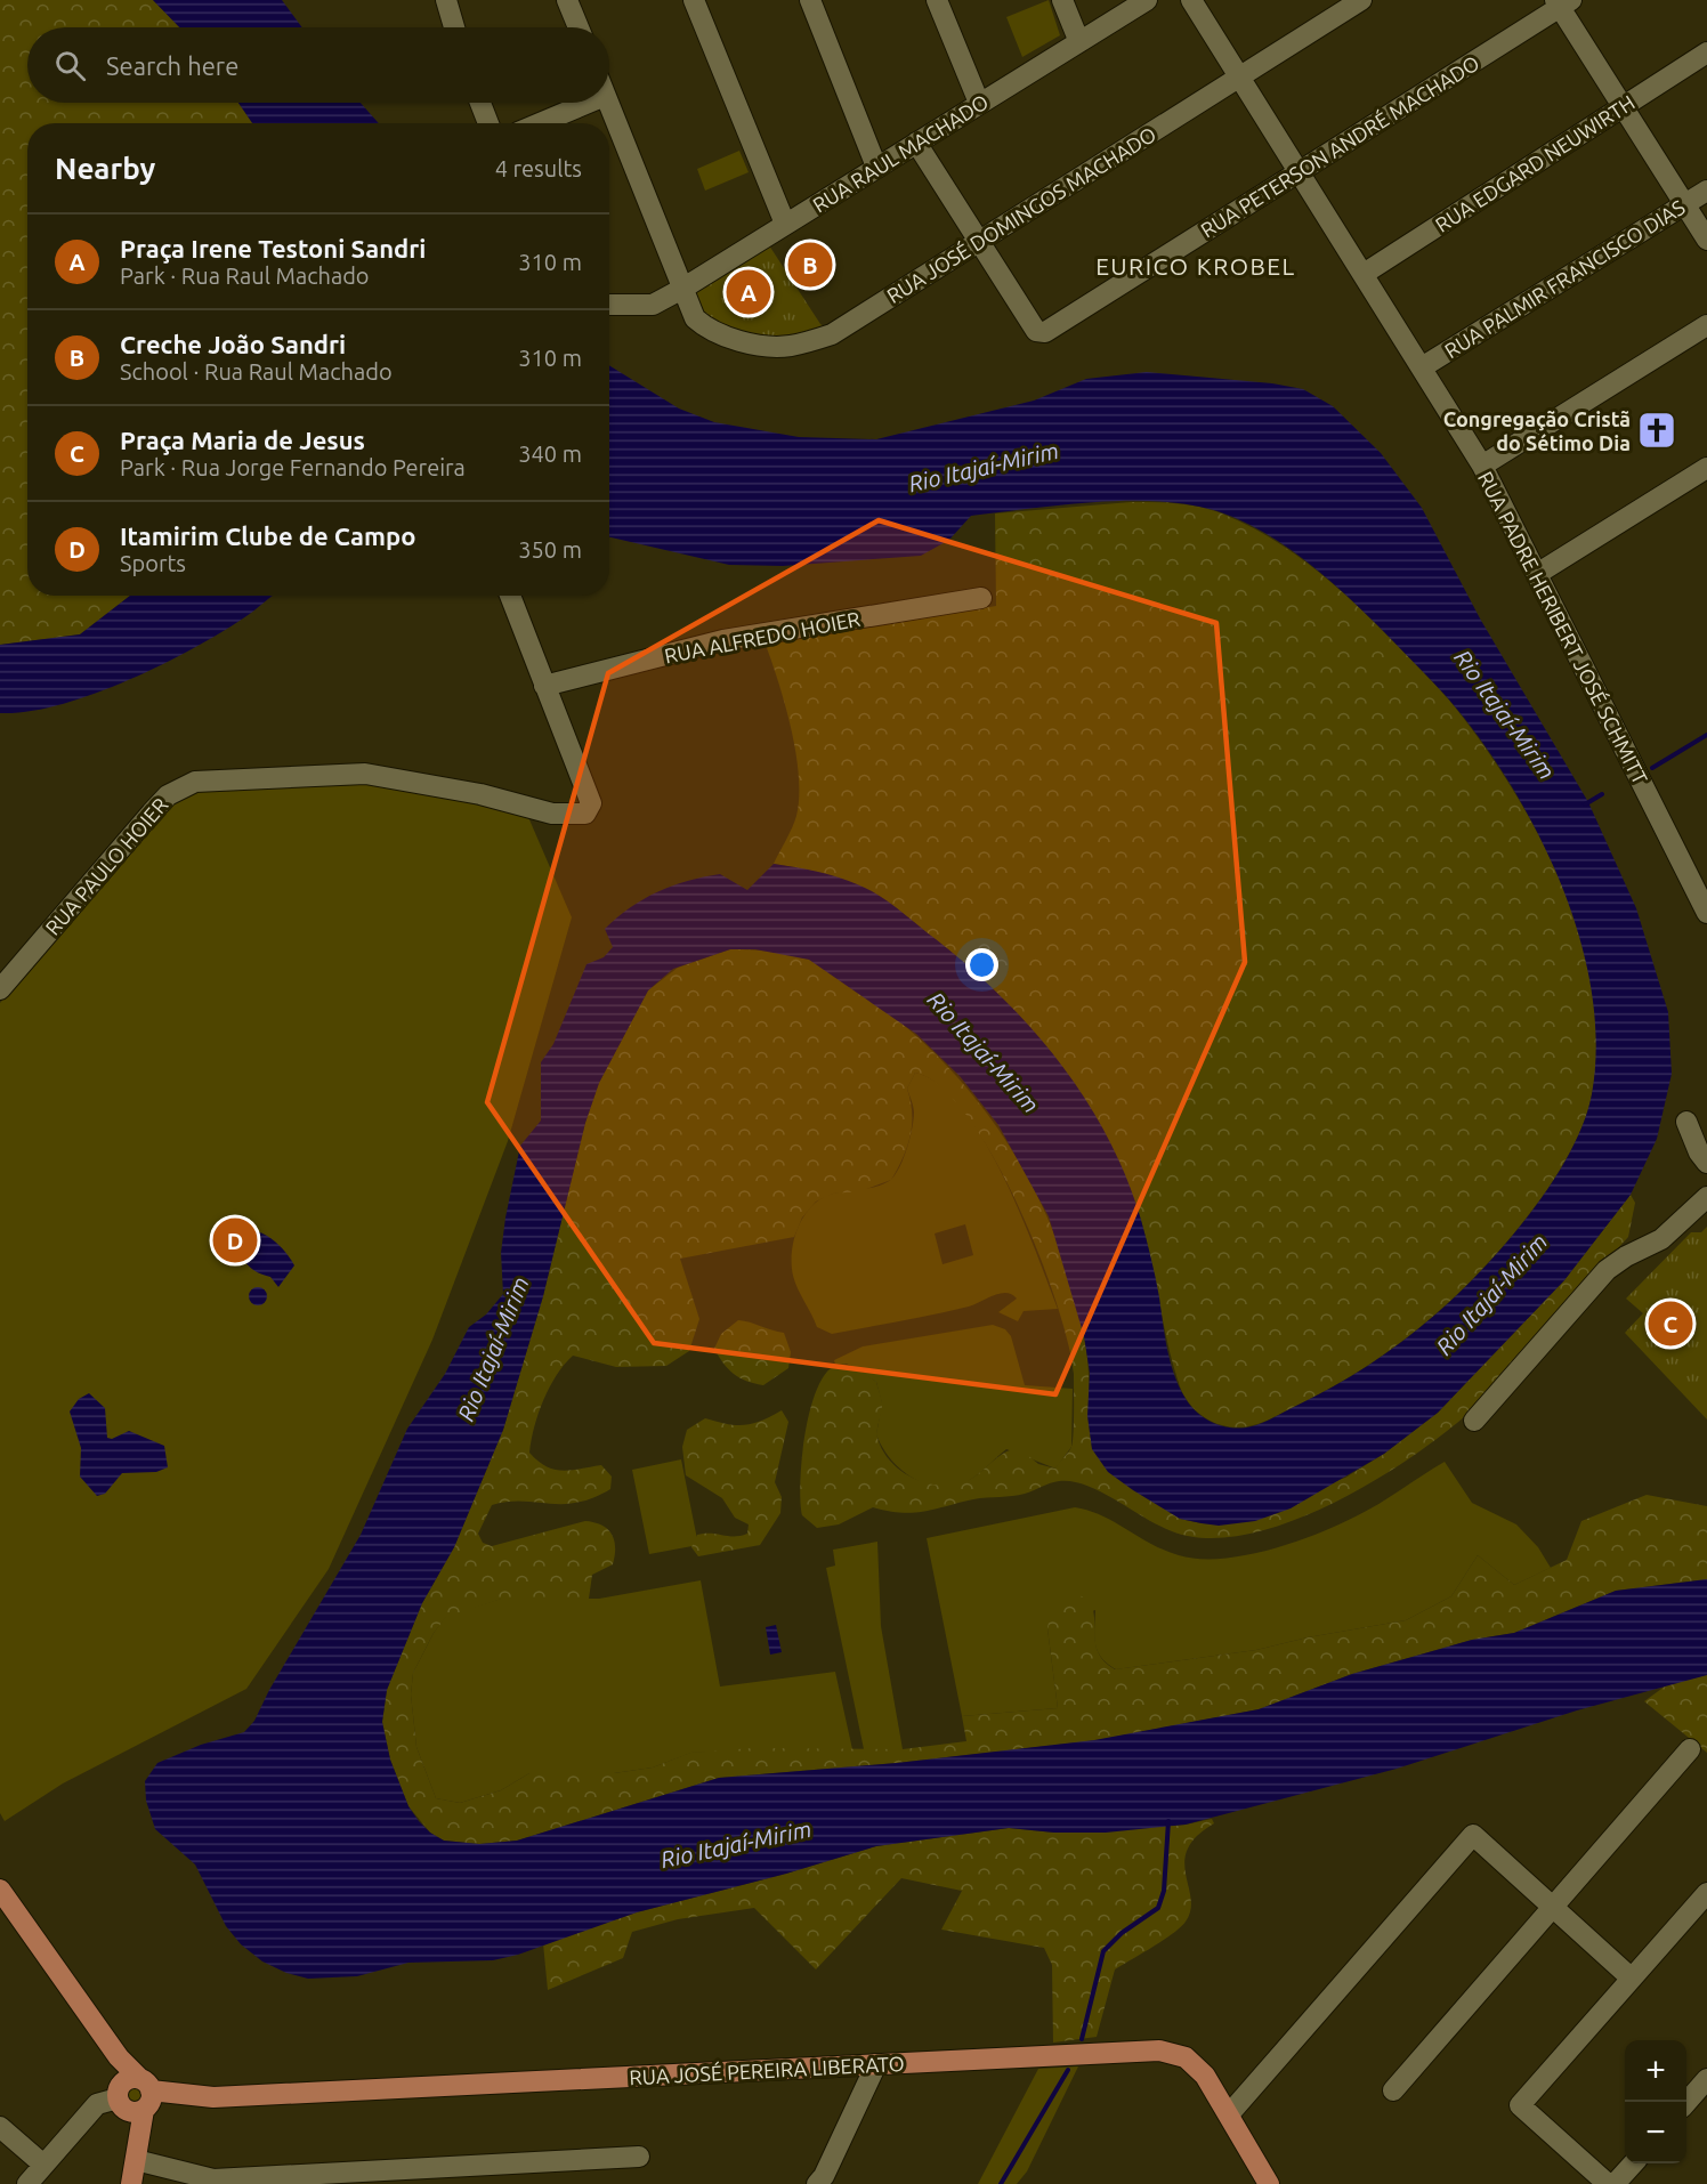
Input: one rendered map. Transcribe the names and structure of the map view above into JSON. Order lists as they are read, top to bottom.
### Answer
{
  "streets": {
    "main road": ["RUA JOSÉ PEREIRA LIBERATO"],
    "street": [
      "RUA PETERSON ANDRÉ MACHADO",
      "RUA RAUL MACHADO",
      "RUA EDGARD NEUWIRTH",
      "RUA JOSÉ DOMINGOS MACHADO",
      "RUA PALMIR FRANCISCO DIAS",
      "RUA PADRE HERIBERT JOSÉ SCHMITT",
      "RUA ALFREDO HOIER",
      "RUA PAULO HOIER"
    ]
  },
  "crossings": [
    ["RUA PETERSON ANDRÉ MACHADO", "RUA JOSÉ DOMINGOS MACHADO"],
    ["RUA PETERSON ANDRÉ MACHADO", "RUA PADRE HERIBERT JOSÉ SCHMITT"],
    ["RUA RAUL MACHADO", "RUA JOSÉ DOMINGOS MACHADO"],
    ["RUA EDGARD NEUWIRTH", "RUA PADRE HERIBERT JOSÉ SCHMITT"],
    ["RUA JOSÉ DOMINGOS MACHADO", "RUA PADRE HERIBERT JOSÉ SCHMITT"],
    ["RUA PALMIR FRANCISCO DIAS", "RUA PADRE HERIBERT JOSÉ SCHMITT"],
    ["RUA ALFREDO HOIER", "RUA PAULO HOIER"]
  ],
  "districts": ["EURICO KROBEL"],
  "water": ["Rio Itajaí-Mirim"],
  "places": {
    "church": ["Congregação Cristã do Sétimo Dia"]
  },
  "page": {
    "search": "Search here",
    "heading": ["Nearby", "4 results"],
    "list": [
      {
        "mark": "A",
        "name": "Praça Irene Testoni Sandri",
        "note": "Park · Rua Raul Machado",
        "value": "310 m"
      },
      {
        "mark": "B",
        "name": "Creche João Sandri",
        "note": "School · Rua Raul Machado",
        "value": "310 m"
      },
      {
        "mark": "C",
        "name": "Praça Maria de Jesus",
        "note": "Park · Rua Jorge Fernando Pereira",
        "value": "340 m"
      },
      {
        "mark": "D",
        "name": "Itamirim Clube de Campo",
        "note": "Sports",
        "value": "350 m"
      }
    ],
    "pins": [
      "B",
      "A",
      "D",
      "C"
    ],
    "map_buttons": ["+", "−"]
  }
}
